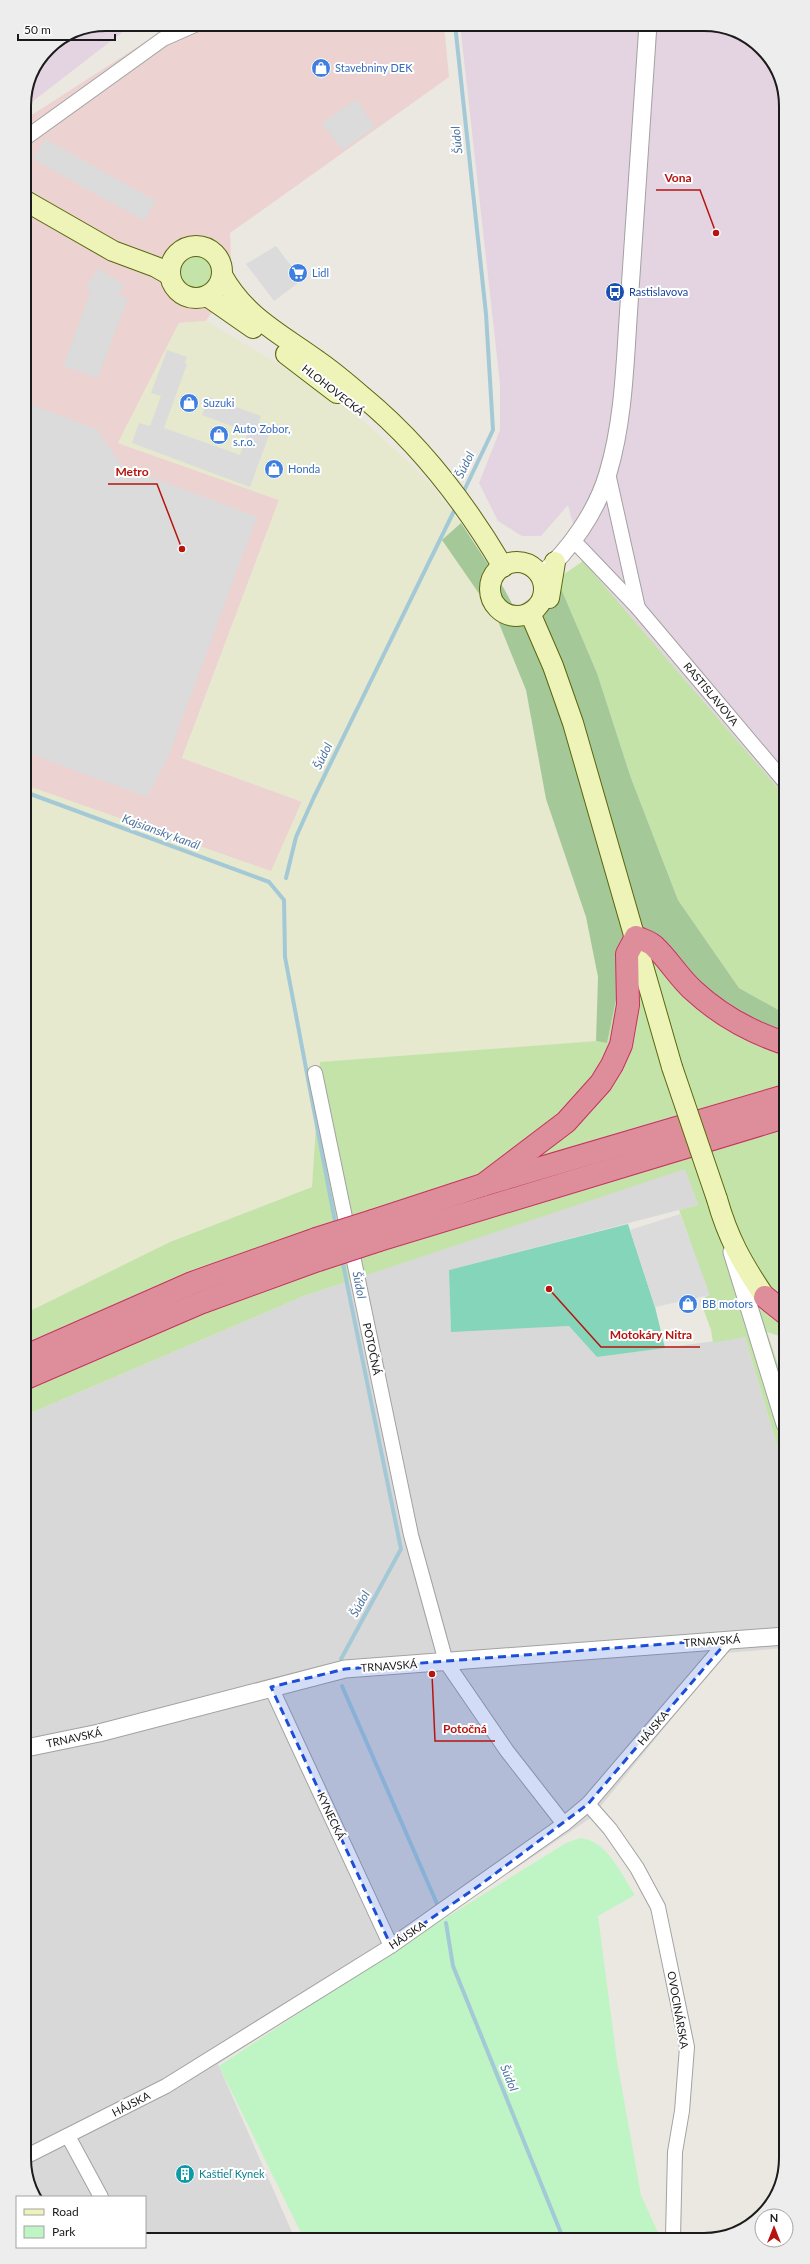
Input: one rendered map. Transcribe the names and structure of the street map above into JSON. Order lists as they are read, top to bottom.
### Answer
{
  "streets": {
    "main road": ["HLOHOVECKÁ"],
    "street": [
      "RASTISLAVOVA",
      "POTOČNÁ",
      "TRNAVSKÁ",
      "HÁJSKA",
      "KYNECKÁ",
      "OVOCINÁRSKA"
    ]
  },
  "crossings": [
    ["POTOČNÁ", "TRNAVSKÁ"],
    ["POTOČNÁ", "HÁJSKA"],
    ["TRNAVSKÁ", "HÁJSKA"],
    ["TRNAVSKÁ", "KYNECKÁ"],
    ["HÁJSKA", "KYNECKÁ"],
    ["HÁJSKA", "OVOCINÁRSKA"]
  ],
  "water": ["Šúdol", "Kajsiansky kanál"],
  "places": {
    "shop": [
      "Stavebniny DEK",
      "Suzuki",
      "Auto Zobor, s.r.o.",
      "Honda",
      "BB motors"
    ],
    "other": [
      "Vona",
      "Metro",
      "Motokáry Nitra",
      "Potočná"
    ],
    "supermarket": ["Lidl"],
    "bus stop": ["Rastislavova"],
    "building": ["Kaštieľ Kynek"]
  },
  "legend": ["Road", "Park"],
  "scale_bar": "50 m",
  "north": "top"
}
